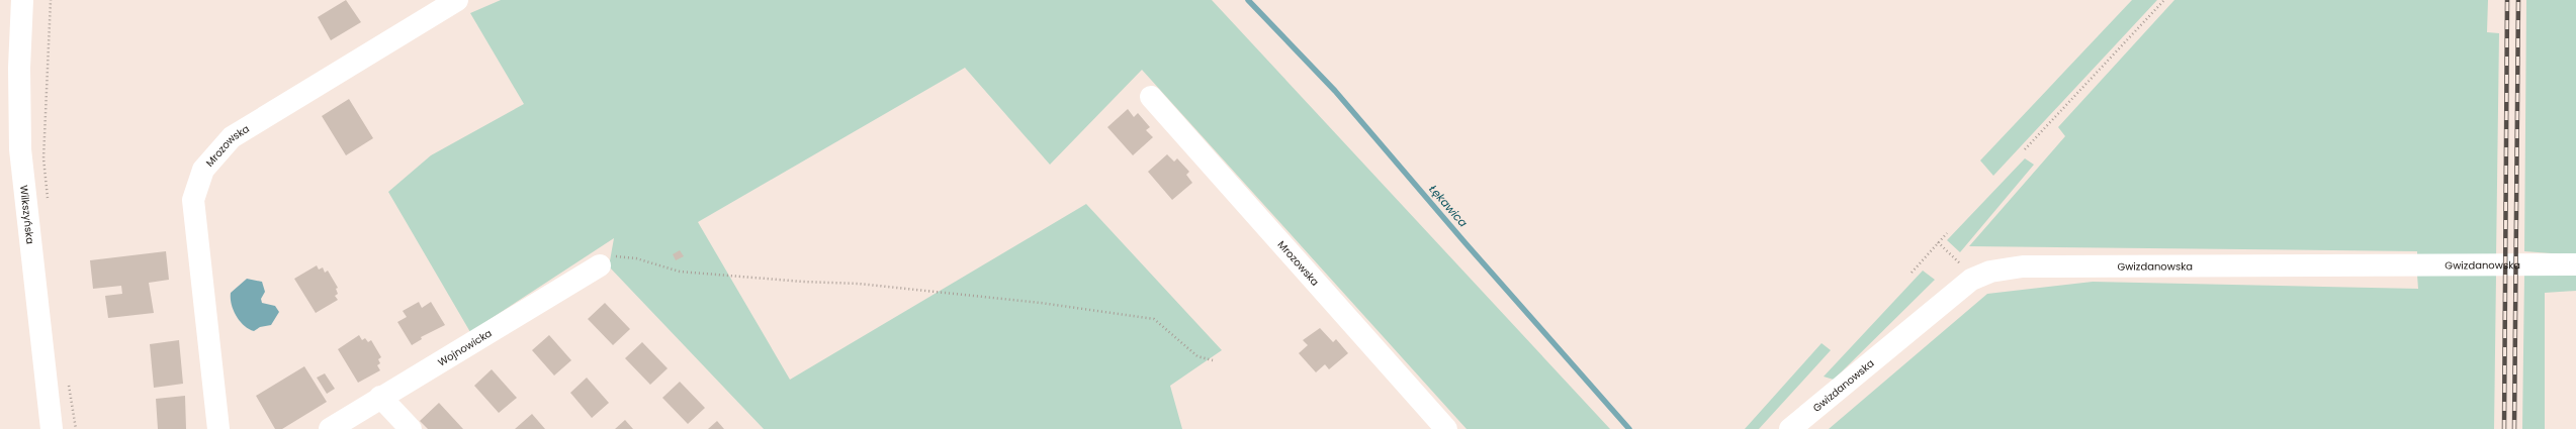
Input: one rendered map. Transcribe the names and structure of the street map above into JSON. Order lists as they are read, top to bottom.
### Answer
{
  "streets": {
    "street": [
      "Mrozowska",
      "Wilkszyńska",
      "Gwizdanowska",
      "Wojnowicka"
    ]
  },
  "water": ["Łękawica"]
}
